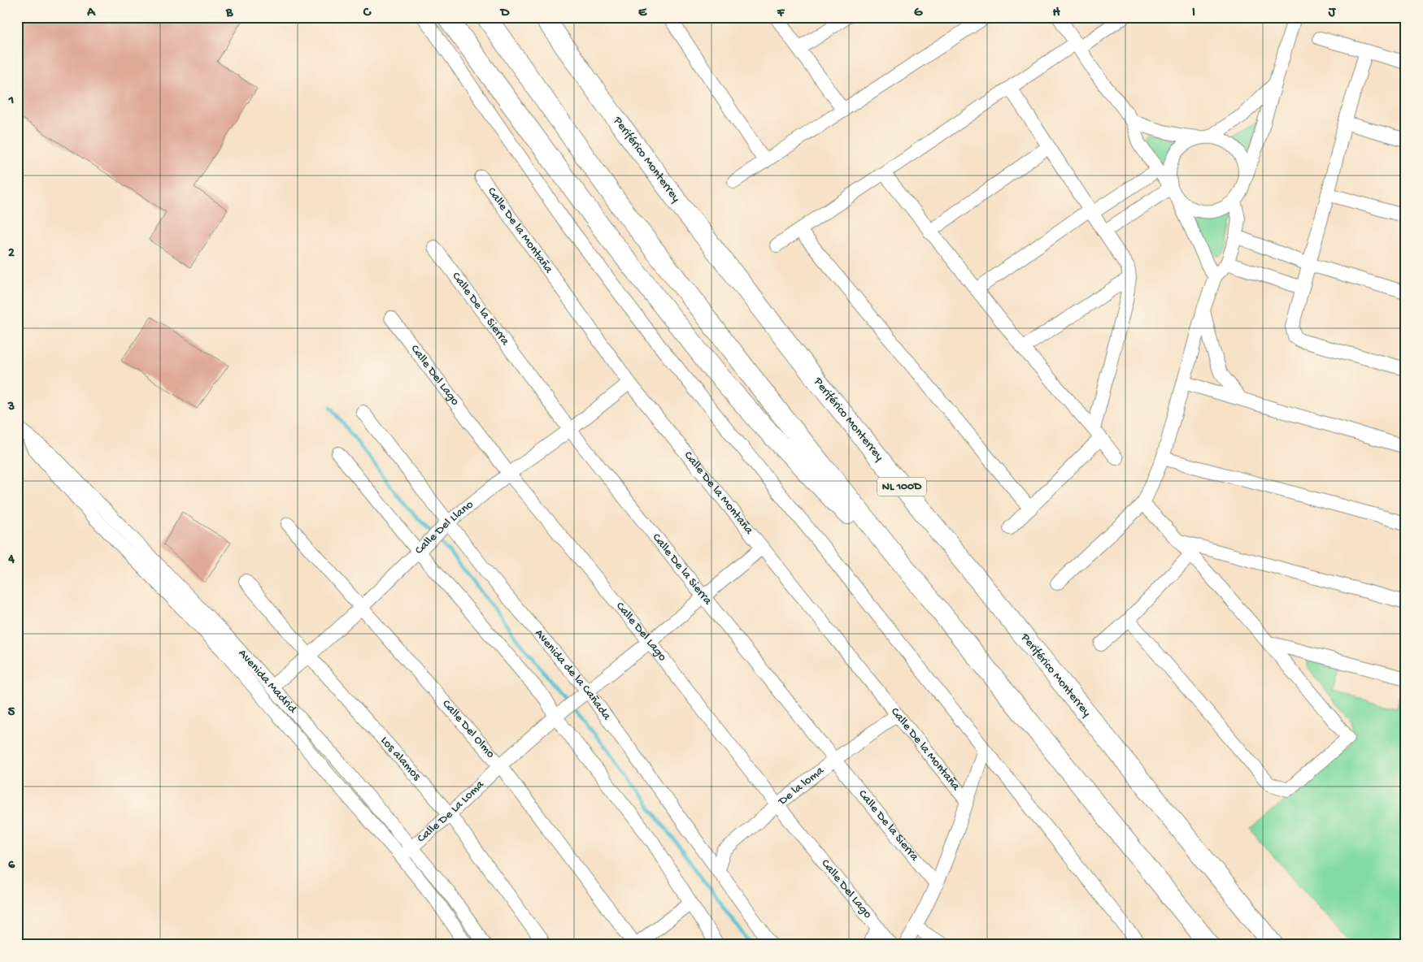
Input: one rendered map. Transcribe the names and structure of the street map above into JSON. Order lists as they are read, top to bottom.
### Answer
{
  "streets": {
    "highway": ["Periférico Monterrey", "NL 100D"],
    "street": [
      "Calle De la Montaña",
      "Calle De la Sierra",
      "Calle Del Lago",
      "Calle Del Llano",
      "Avenida de la Cañada",
      "Avenida Madrid",
      "Calle Del Olmo",
      "Los alamos",
      "De la loma",
      "Calle De La Loma"
    ]
  },
  "crossings": [
    ["Calle De la Montaña", "Calle Del Llano"],
    ["Calle De la Montaña", "De la loma"],
    ["Calle De la Montaña", "Calle De La Loma"],
    ["Calle De la Sierra", "Calle Del Llano"],
    ["Calle De la Sierra", "De la loma"],
    ["Calle De la Sierra", "Calle De La Loma"],
    ["Calle Del Lago", "Calle Del Llano"],
    ["Calle Del Lago", "De la loma"],
    ["Calle Del Lago", "Calle De La Loma"],
    ["Calle Del Llano", "Avenida de la Cañada"],
    ["Calle Del Llano", "Avenida Madrid"],
    ["Calle Del Llano", "Calle Del Olmo"],
    ["Calle Del Llano", "Los alamos"],
    ["Avenida de la Cañada", "De la loma"],
    ["Avenida de la Cañada", "Calle De La Loma"],
    ["Avenida Madrid", "Calle De La Loma"],
    ["Calle Del Olmo", "Calle De La Loma"],
    ["Los alamos", "Calle De La Loma"]
  ],
  "grid": {
    "columns": [
      "A",
      "B",
      "C",
      "D",
      "E",
      "F",
      "G",
      "H",
      "I",
      "J"
    ],
    "rows": [
      "1",
      "2",
      "3",
      "4",
      "5",
      "6"
    ]
  }
}
